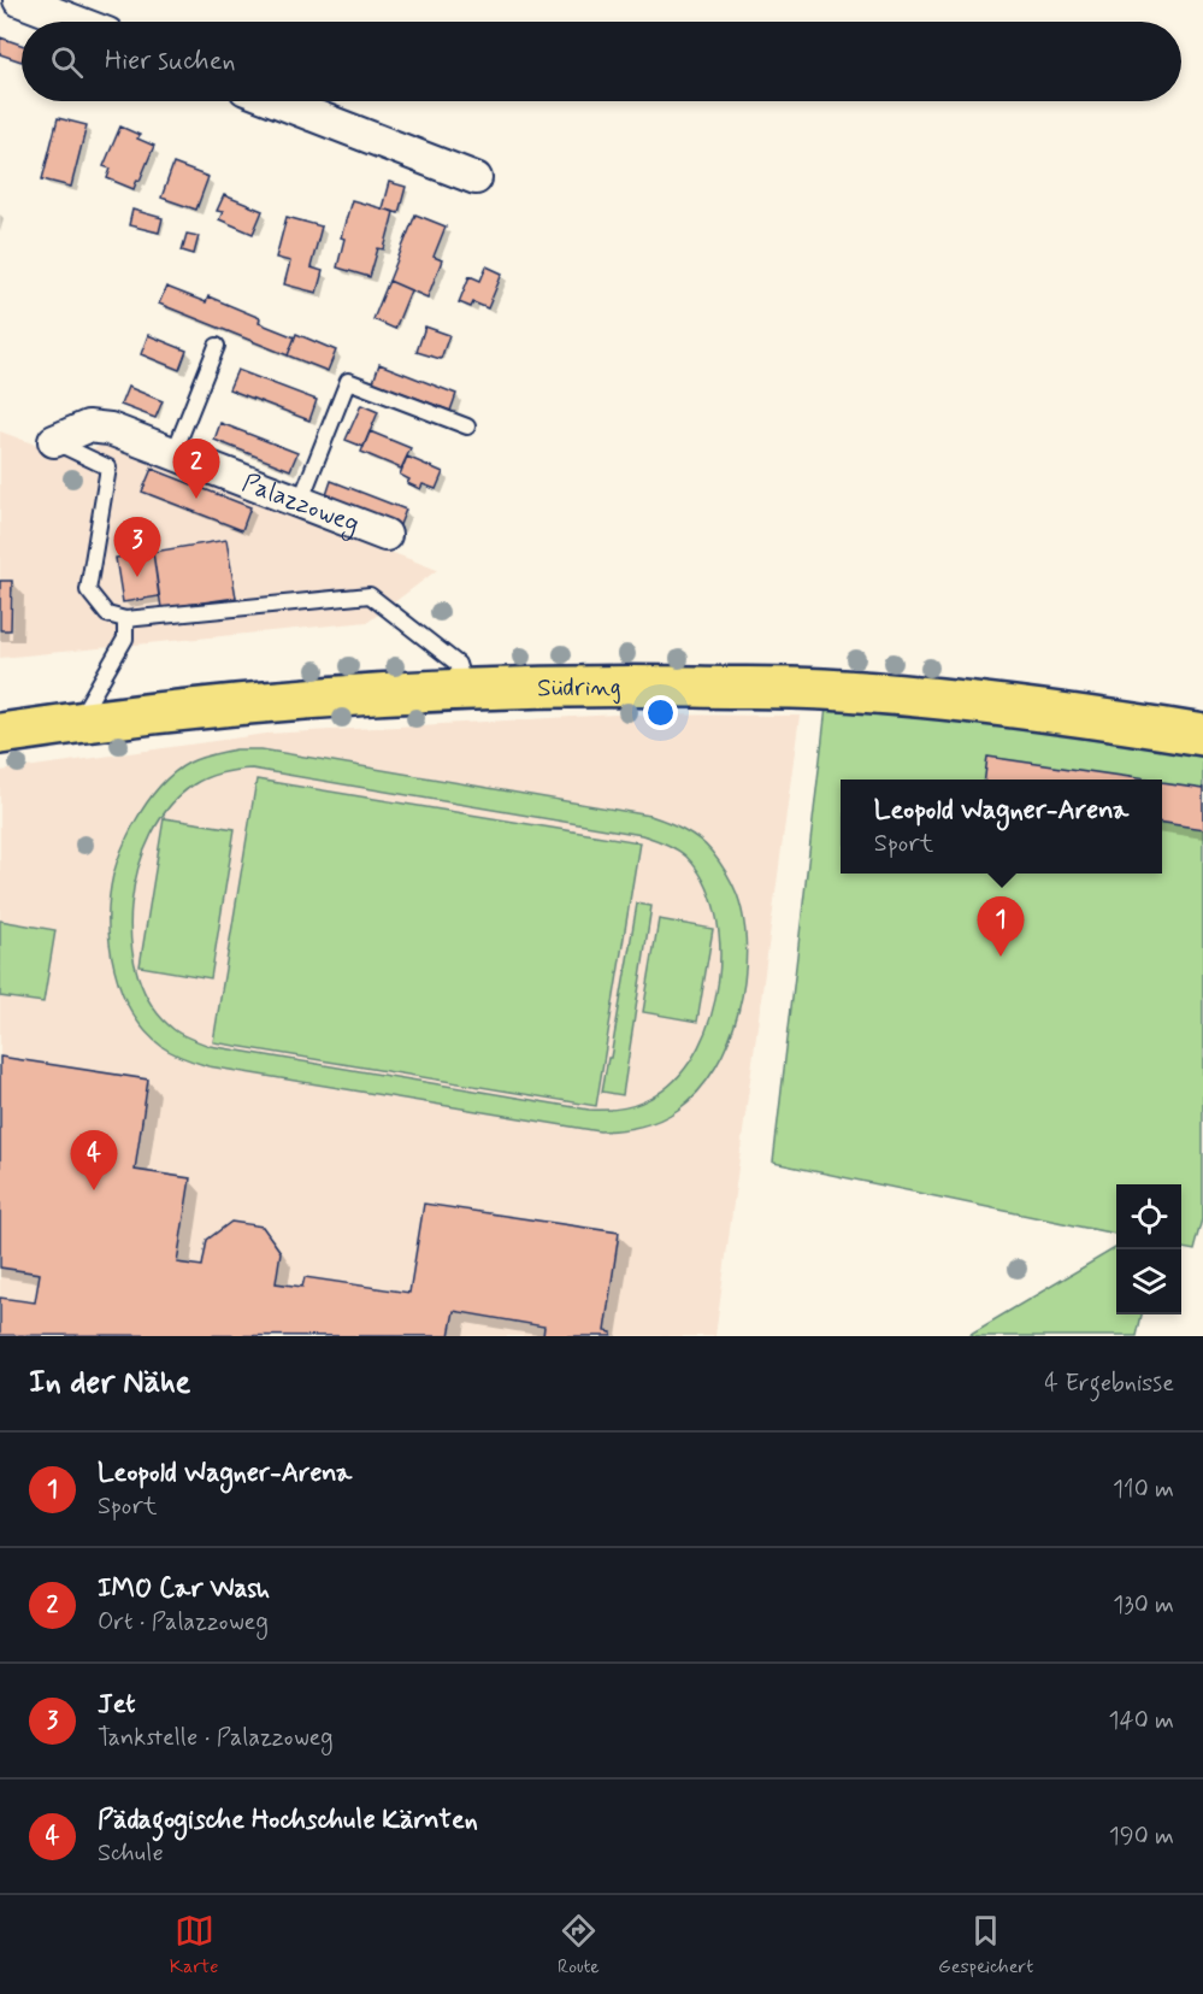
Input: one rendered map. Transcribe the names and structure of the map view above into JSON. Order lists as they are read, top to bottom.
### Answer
{
  "streets": {
    "main road": ["Südring"],
    "street": ["Palazzoweg"]
  },
  "page": {
    "search": "Hier suchen",
    "pins": [
      "2",
      "3",
      "1",
      "4"
    ],
    "popup": ["Leopold Wagner-Arena", "Sport"],
    "heading": ["In der Nähe", "4 Ergebnisse"],
    "list": [
      {
        "mark": "1",
        "name": "Leopold Wagner-Arena",
        "note": "Sport",
        "value": "110 m"
      },
      {
        "mark": "2",
        "name": "IMO Car Wash",
        "note": "Ort · Palazzoweg",
        "value": "130 m"
      },
      {
        "mark": "3",
        "name": "Jet",
        "note": "Tankstelle · Palazzoweg",
        "value": "140 m"
      },
      {
        "mark": "4",
        "name": "Pädagogische Hochschule Kärnten",
        "note": "Schule",
        "value": "190 m"
      }
    ],
    "nav": ["Karte", "Route", "Gespeichert"]
  }
}
